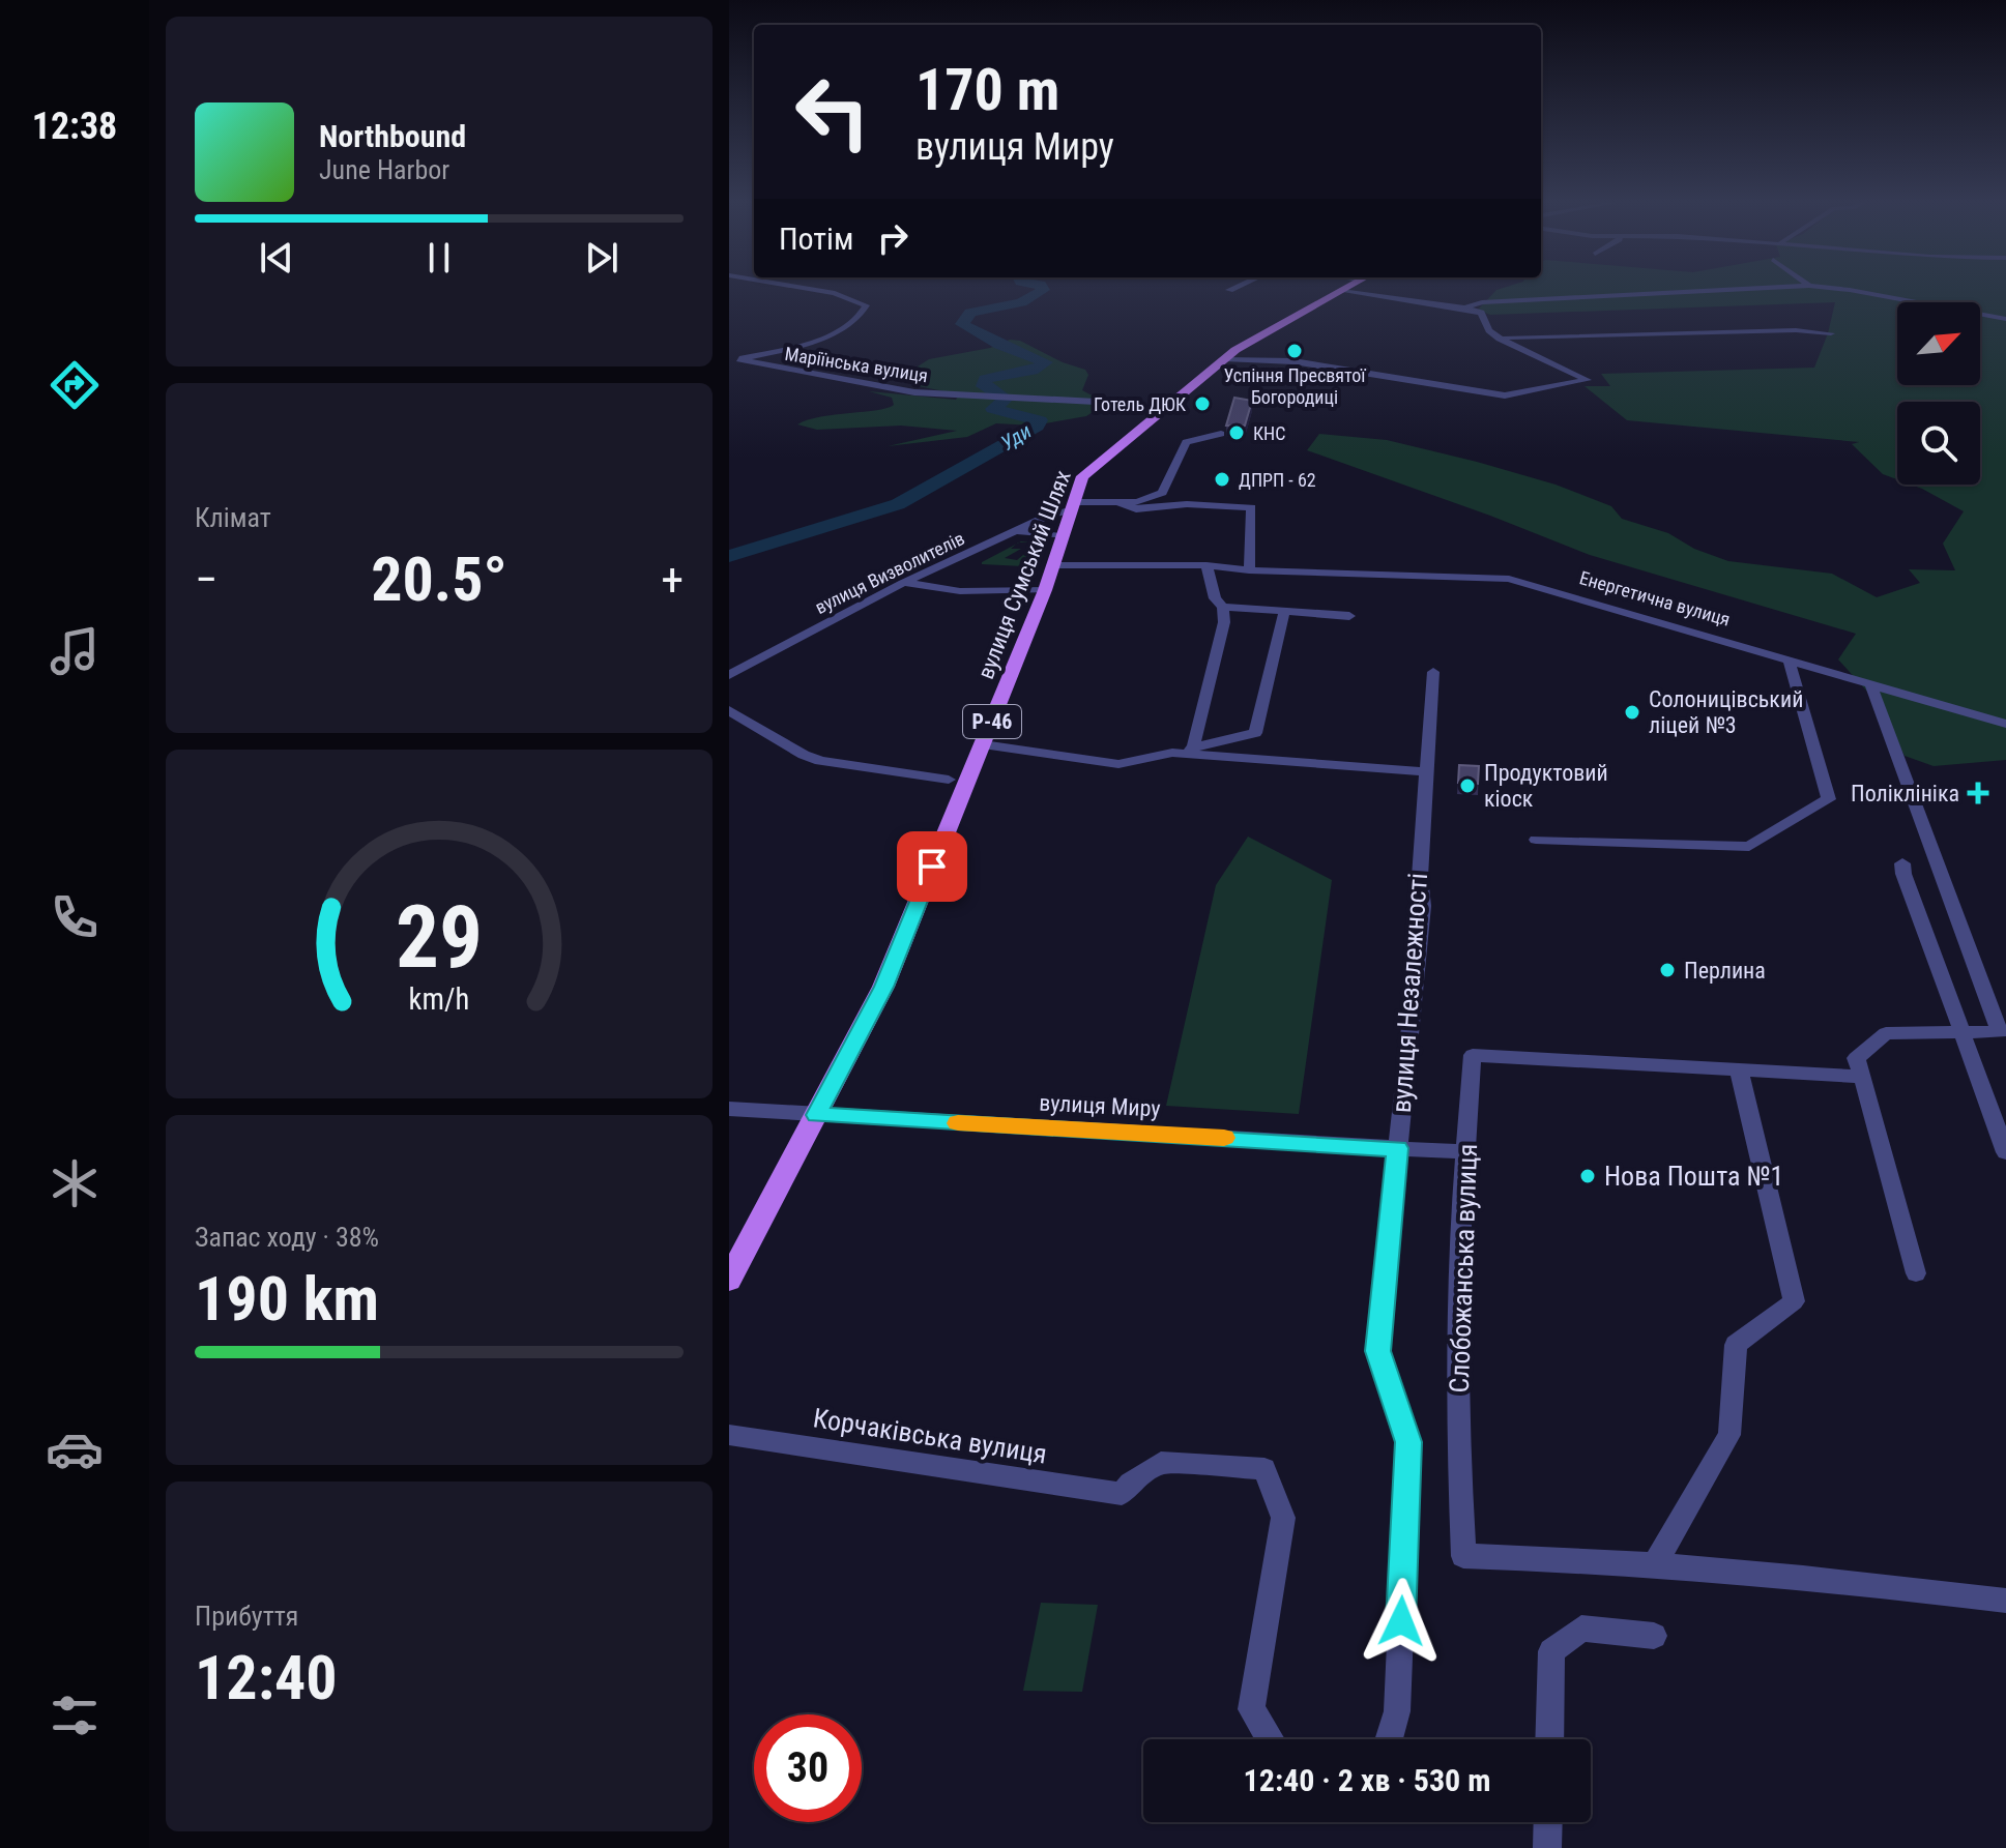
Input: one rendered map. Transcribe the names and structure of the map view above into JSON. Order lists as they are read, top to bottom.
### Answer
{
  "streets": {
    "main road": ["вулиця Сумський Шлях", "Р-46"],
    "street": [
      "Маріїнська вулиця",
      "вулиця Визволителів",
      "Енергетична вулиця",
      "вулиця Незалежності",
      "вулиця Миру",
      "Слобожанська вулиця",
      "Корчаківська вулиця"
    ]
  },
  "crossings": [
    ["Маріїнська вулиця", "вулиця Сумський Шлях"],
    ["вулиця Визволителів", "вулиця Сумський Шлях"],
    ["вулиця Сумський Шлях", "Енергетична вулиця"],
    ["вулиця Сумський Шлях", "вулиця Миру"],
    ["вулиця Незалежності", "вулиця Миру"],
    ["вулиця Миру", "Слобожанська вулиця"]
  ],
  "water": ["Уди"],
  "places": {
    "other": [
      "Успіння Пресвятої Богородиці",
      "Готель ДЮК",
      "КНС",
      "ДПРП - 62",
      "Солоницівський ліцей №3",
      "Продуктовий кіоск",
      "Перлина",
      "Нова Пошта №1"
    ],
    "health": ["Поліклініка"]
  },
  "north": "top right",
  "page": {
    "tabs": "12:38",
    "turn": ["170 m", "вулиця Миру"],
    "song": ["Northbound", "June Harbor"],
    "then": "Потім",
    "tile": [
      "Клімат",
      ["Запас ходу · 38%", "190 km"],
      ["Прибуття", "12:40"]
    ],
    "heat": ["−", "20.5°", "+"],
    "limit": "30",
    "trip": "12:40 · 2 хв · 530 m",
    "gauge": ["29", "km/h"]
  }
}
